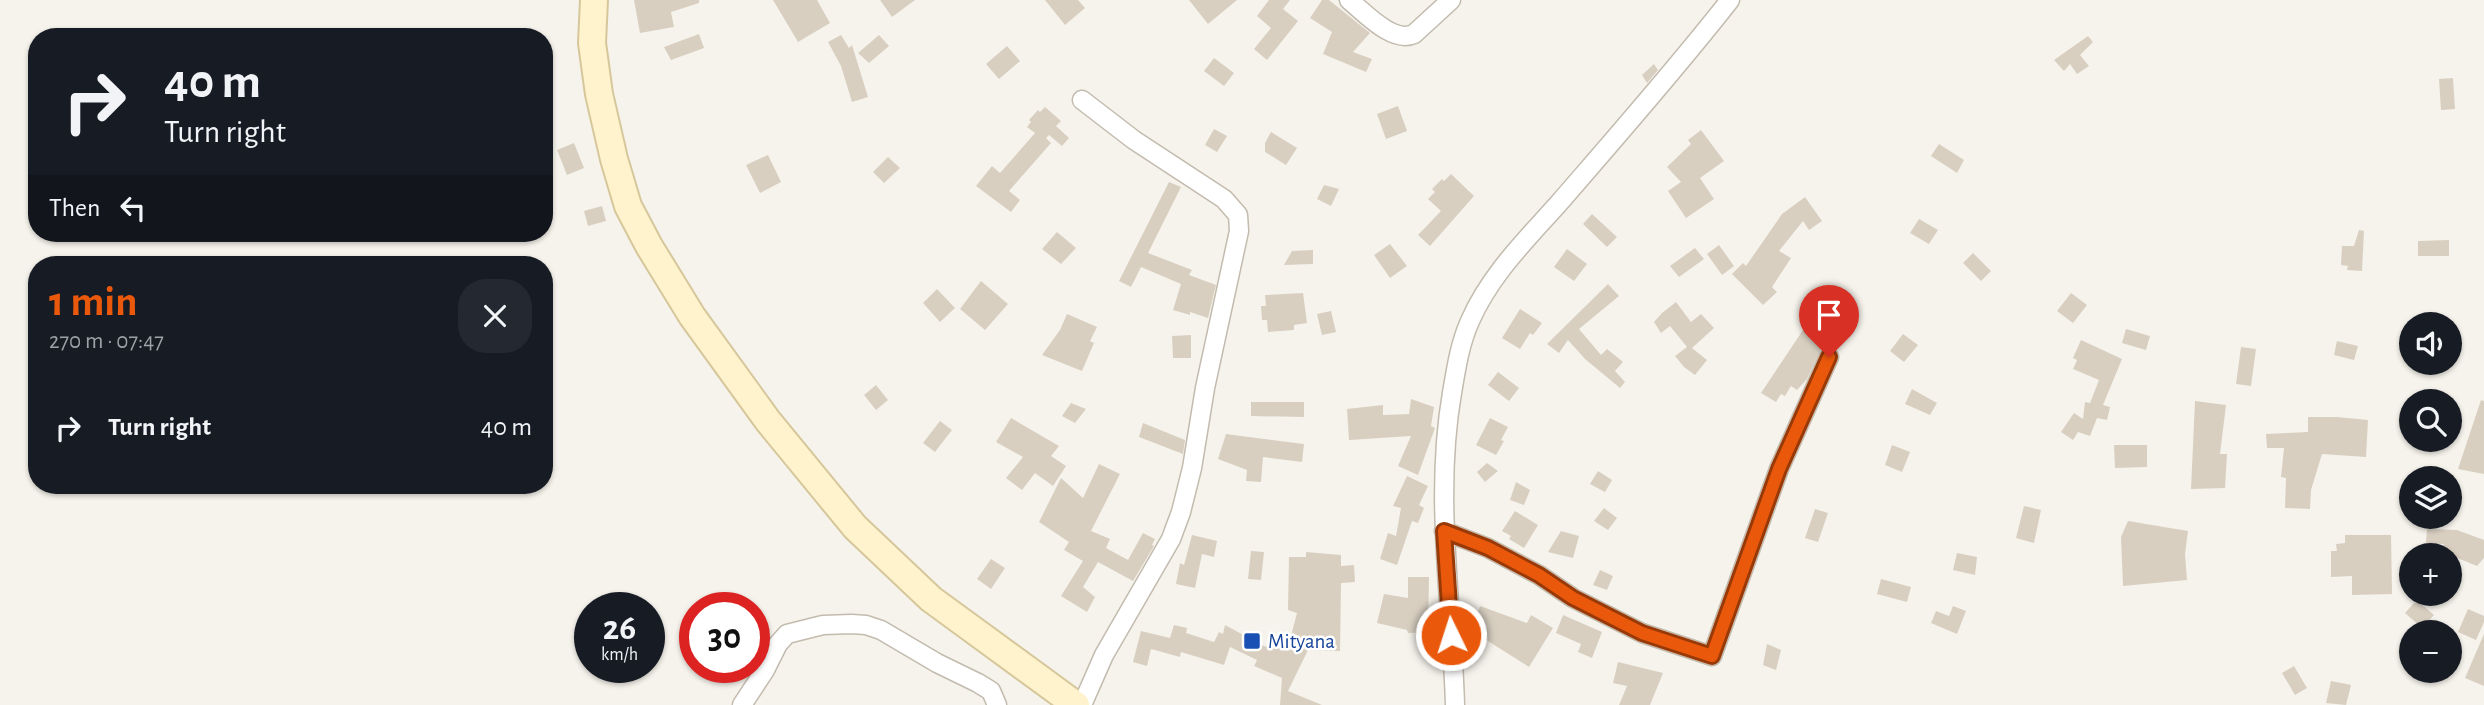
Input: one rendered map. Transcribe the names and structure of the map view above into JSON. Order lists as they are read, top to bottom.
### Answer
{
  "places": {
    "transit": ["Mityana"]
  },
  "page": {
    "turn": ["40 m", "Turn right"],
    "then": "Then",
    "heading": ["1 min", "270 m · 07:47"],
    "map_buttons": ["+", "−"],
    "list": [
      {
        "name": "Turn right",
        "value": "40 m"
      }
    ],
    "speed": "26 km/h",
    "limit": "30"
  }
}
